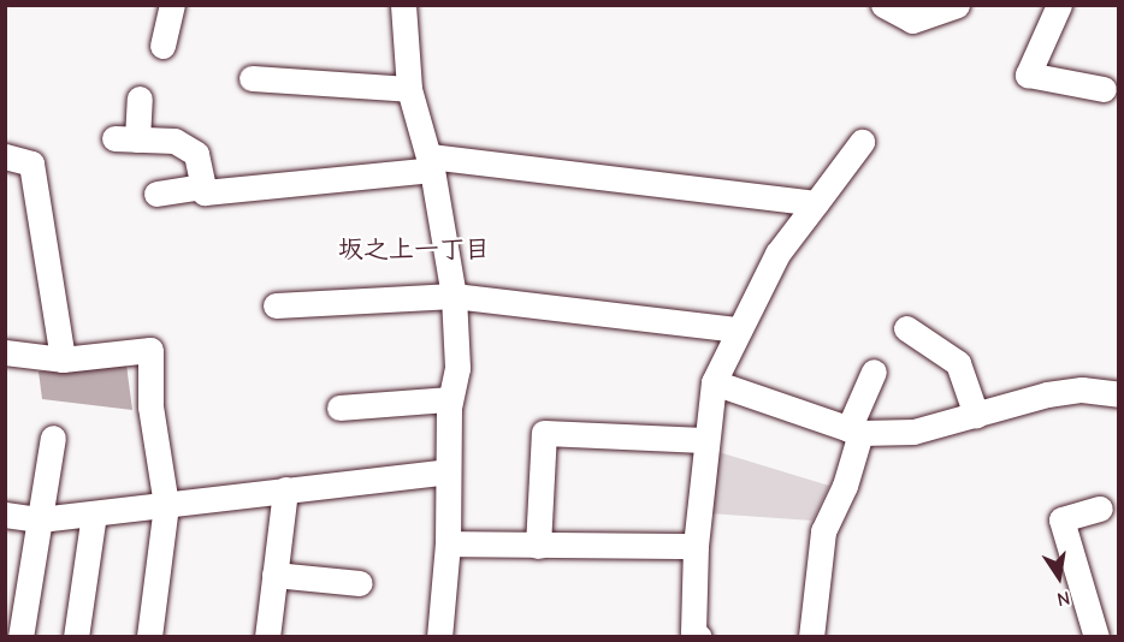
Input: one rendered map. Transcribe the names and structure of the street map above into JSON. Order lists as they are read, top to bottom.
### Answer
{
  "districts": ["坂之上一丁目"],
  "north": "bottom"
}
